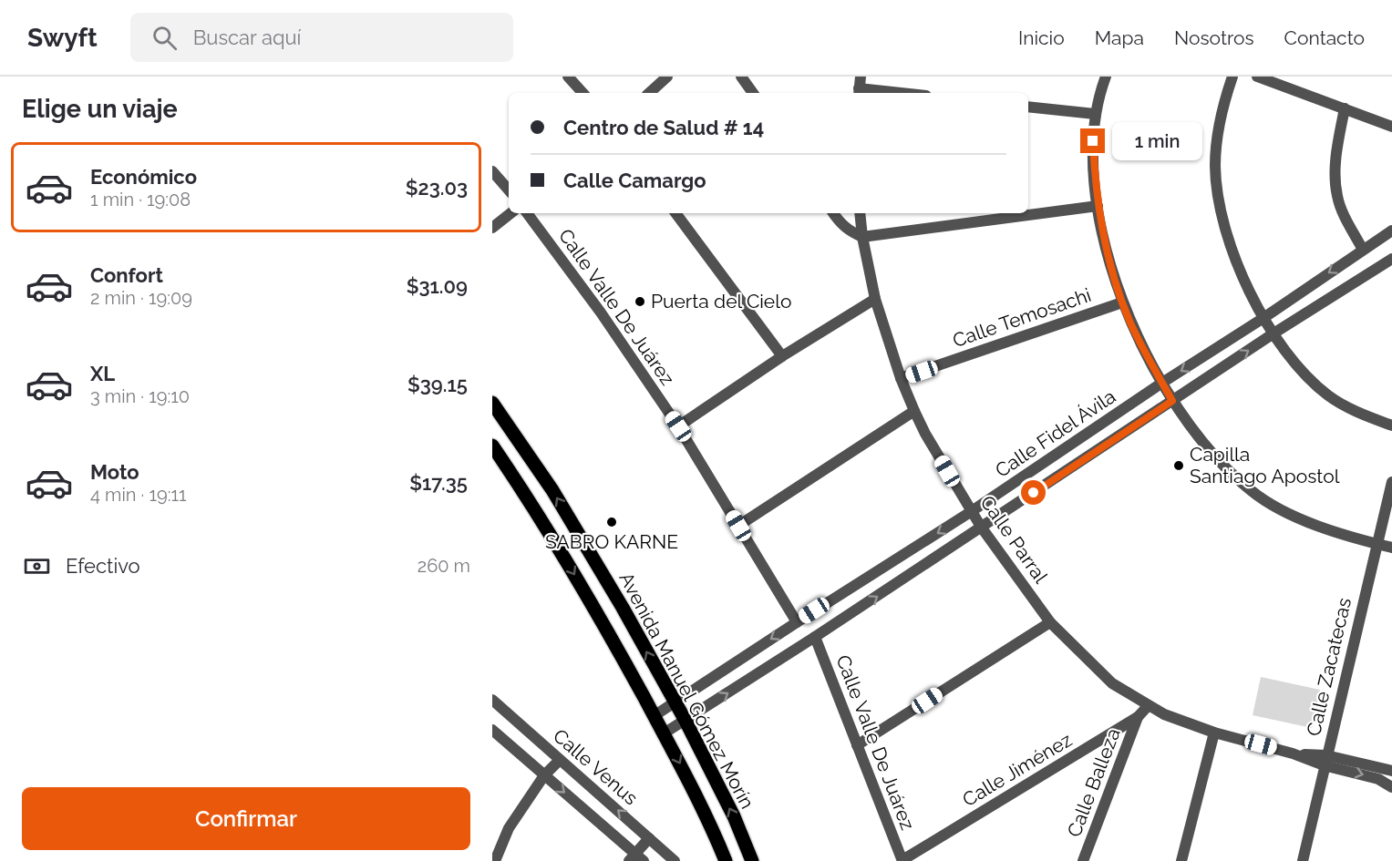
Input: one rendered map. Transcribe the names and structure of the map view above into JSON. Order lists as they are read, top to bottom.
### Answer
{
  "streets": {
    "main road": ["Avenida Manuel Gómez Morín"],
    "street": [
      "Calle Valle De Juárez",
      "Calle Temosachi",
      "Calle Fidel Ávila",
      "Calle Parral",
      "Calle Zacatecas",
      "Calle Venus",
      "Calle Jiménez",
      "Calle Balleza"
    ]
  },
  "crossings": [
    ["Calle Valle De Juárez", "Calle Fidel Ávila"],
    ["Calle Valle De Juárez", "Calle Jiménez"],
    ["Calle Temosachi", "Calle Parral"],
    ["Calle Fidel Ávila", "Calle Parral"],
    ["Calle Fidel Ávila", "Avenida Manuel Gómez Morín"],
    ["Calle Parral", "Calle Zacatecas"],
    ["Calle Parral", "Calle Jiménez"],
    ["Calle Jiménez", "Calle Balleza"]
  ],
  "places": ["Puerta del Cielo", "Capilla Santiago Apostol", "SABRO KARNE"],
  "page": {
    "header": "Swyft",
    "search": "Buscar aquí",
    "nav": [
      "Inicio",
      "Mapa",
      "Nosotros",
      "Contacto"
    ],
    "heading": "Elige un viaje",
    "banner": ["Centro de Salud # 14", "Calle Camargo"],
    "bubble": "1 min",
    "list": [
      {
        "name": "Económico",
        "note": "1 min · 19:08",
        "value": "$23.03"
      },
      {
        "name": "Confort",
        "note": "2 min · 19:09",
        "value": "$31.09"
      },
      {
        "name": "XL",
        "note": "3 min · 19:10",
        "value": "$39.15"
      },
      {
        "name": "Moto",
        "note": "4 min · 19:11",
        "value": "$17.35"
      }
    ],
    "pay": ["Efectivo", "260 m"],
    "buttons": "Confirmar"
  }
}
